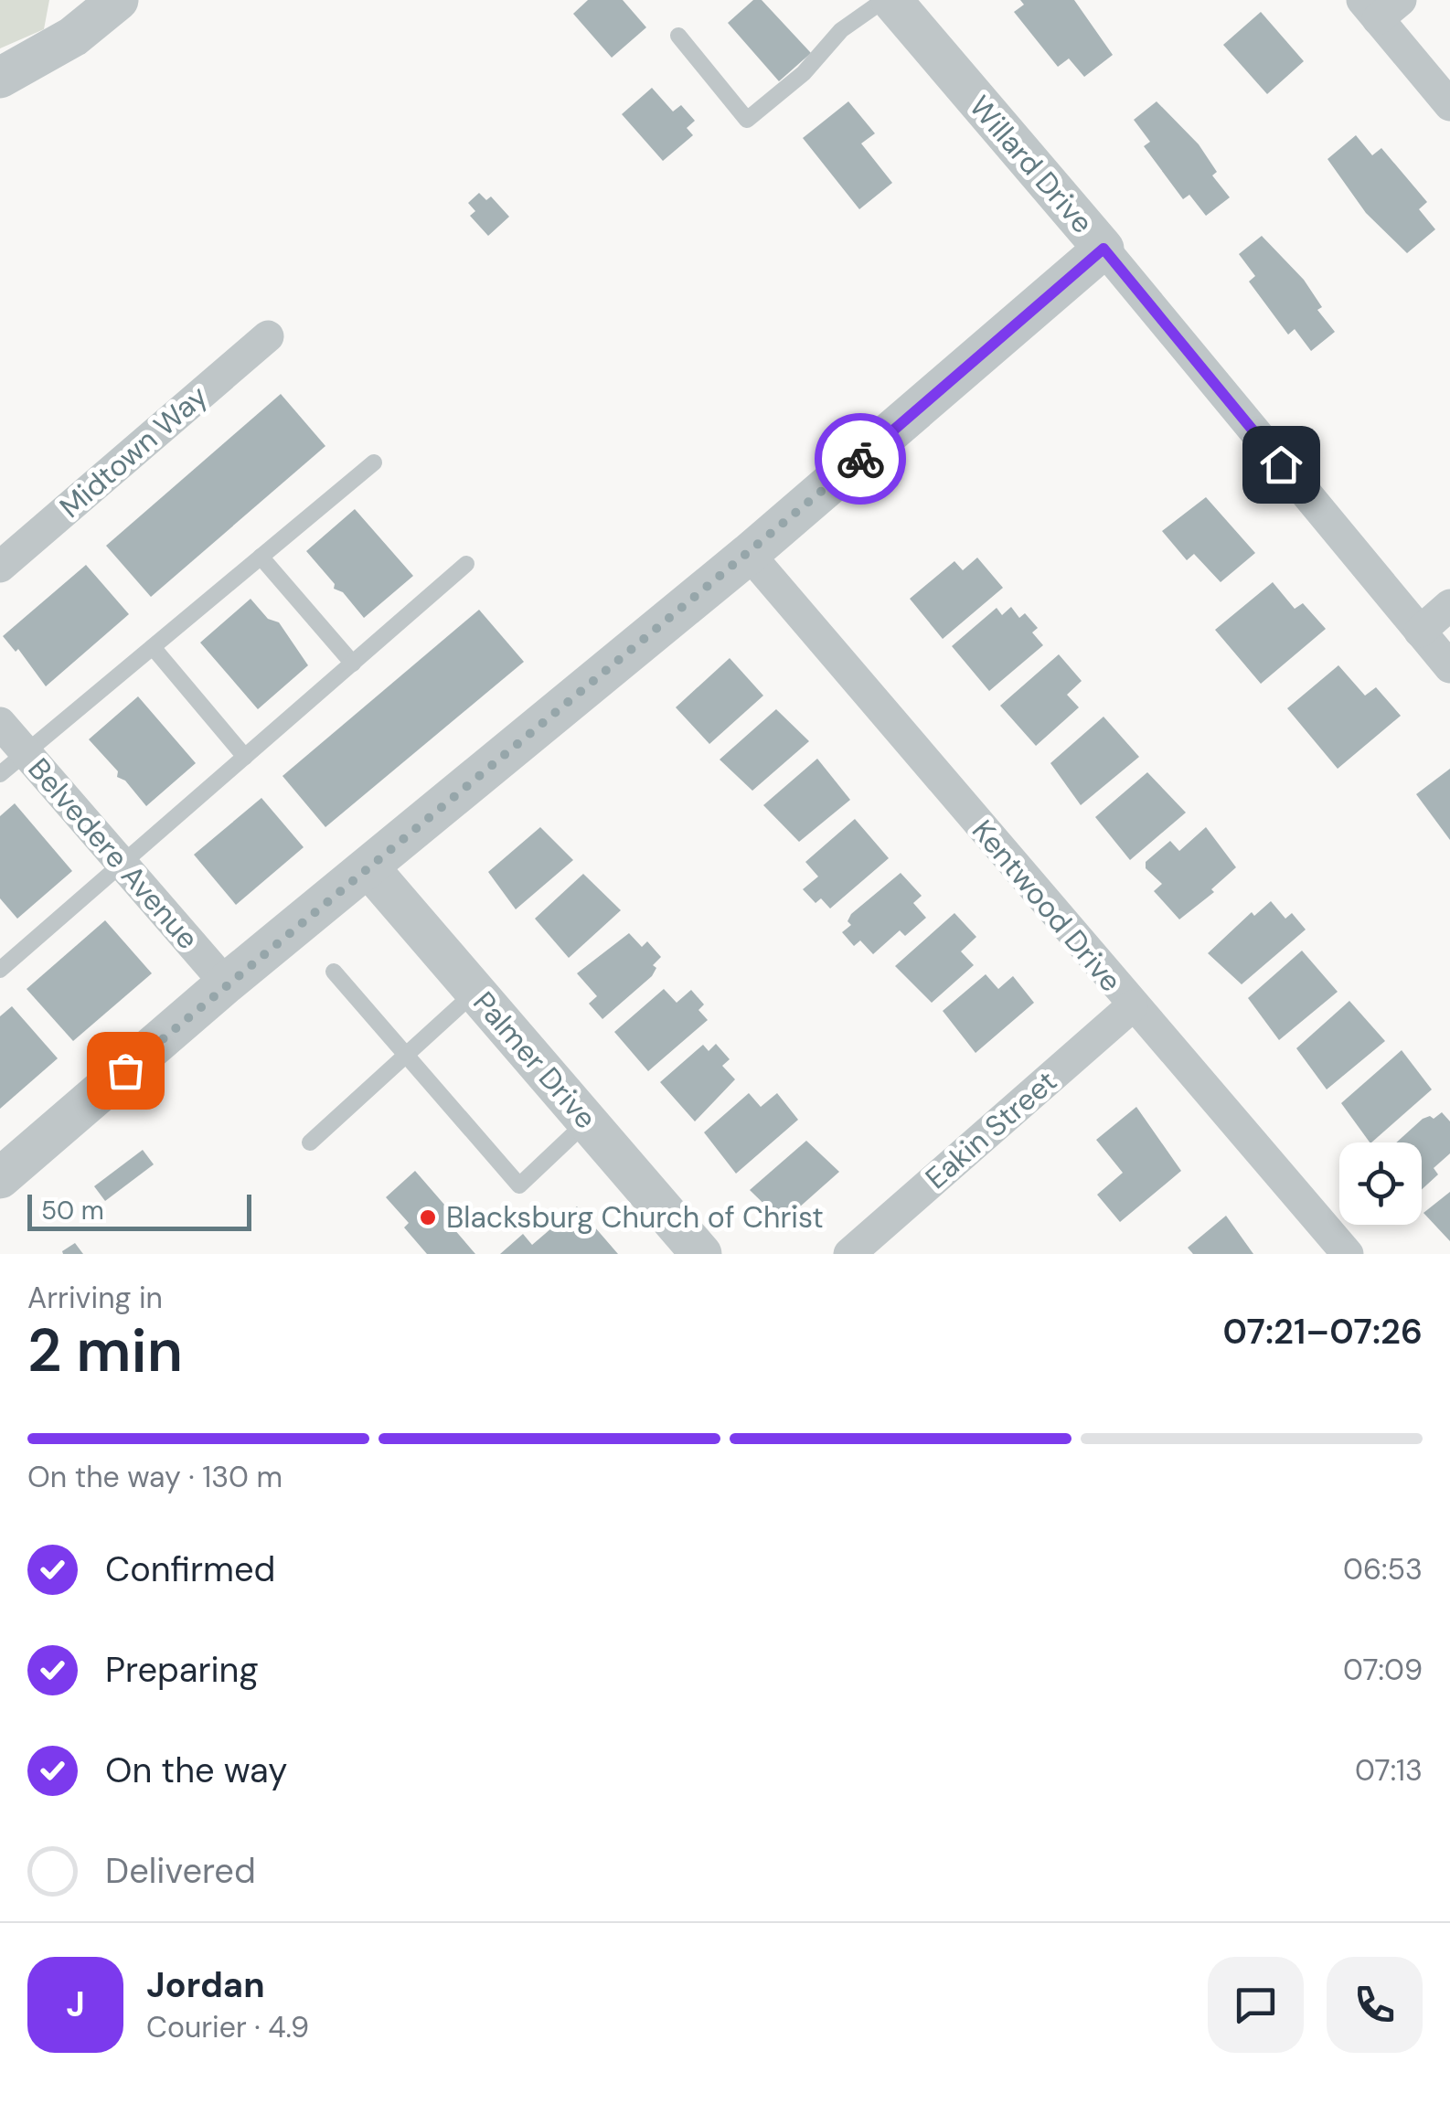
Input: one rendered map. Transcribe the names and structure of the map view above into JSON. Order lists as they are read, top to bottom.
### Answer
{
  "streets": {
    "street": [
      "Willard Drive",
      "Midtown Way",
      "Belvedere Avenue",
      "Kentwood Drive",
      "Palmer Drive",
      "Eakin Street"
    ]
  },
  "crossings": [
    ["Kentwood Drive", "Eakin Street"]
  ],
  "places": ["Blacksburg Church of Christ"],
  "scale_bar": "50 m",
  "page": {
    "scale": "50 m",
    "heading": ["2 min", "Arriving in", "07:21–07:26"],
    "panel": ["Jordan", "Courier · 4.9"],
    "bar": "On the way · 130 m",
    "list": [
      ["Confirmed", "06:53"],
      ["Preparing", "07:09"],
      ["On the way", "07:13"],
      "Delivered"
    ],
    "round": "J"
  }
}
